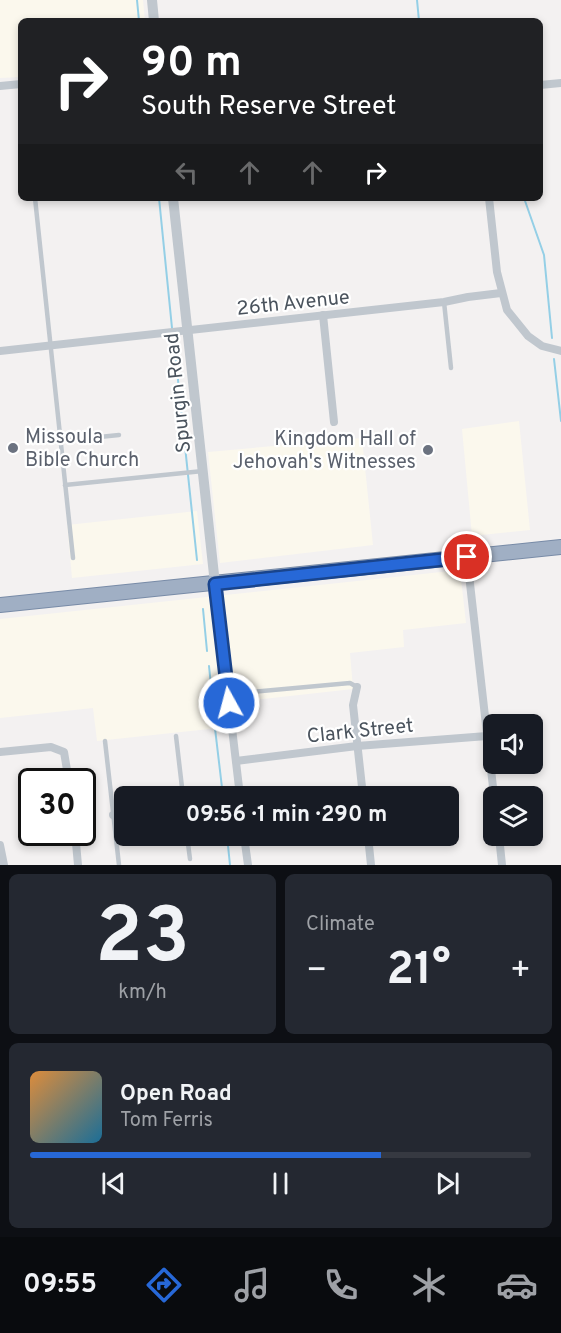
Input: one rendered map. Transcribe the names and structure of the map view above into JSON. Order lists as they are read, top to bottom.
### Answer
{
  "streets": {
    "street": ["26th Avenue", "Spurgin Road", "Clark Street"]
  },
  "crossings": [
    ["26th Avenue", "Spurgin Road"]
  ],
  "places": ["Missoula Bible Church", "Kingdom Hall of Jehovah's Witnesses"],
  "page": {
    "turn": ["90 m", "South Reserve Street"],
    "limit": "30",
    "trip": "09:56 · 1 min · 290 m",
    "tile": [
      ["23", "km/h"],
      "Climate"
    ],
    "heat": ["−", "21°", "+"],
    "song": ["Open Road", "Tom Ferris"],
    "tabs": "09:55"
  }
}
